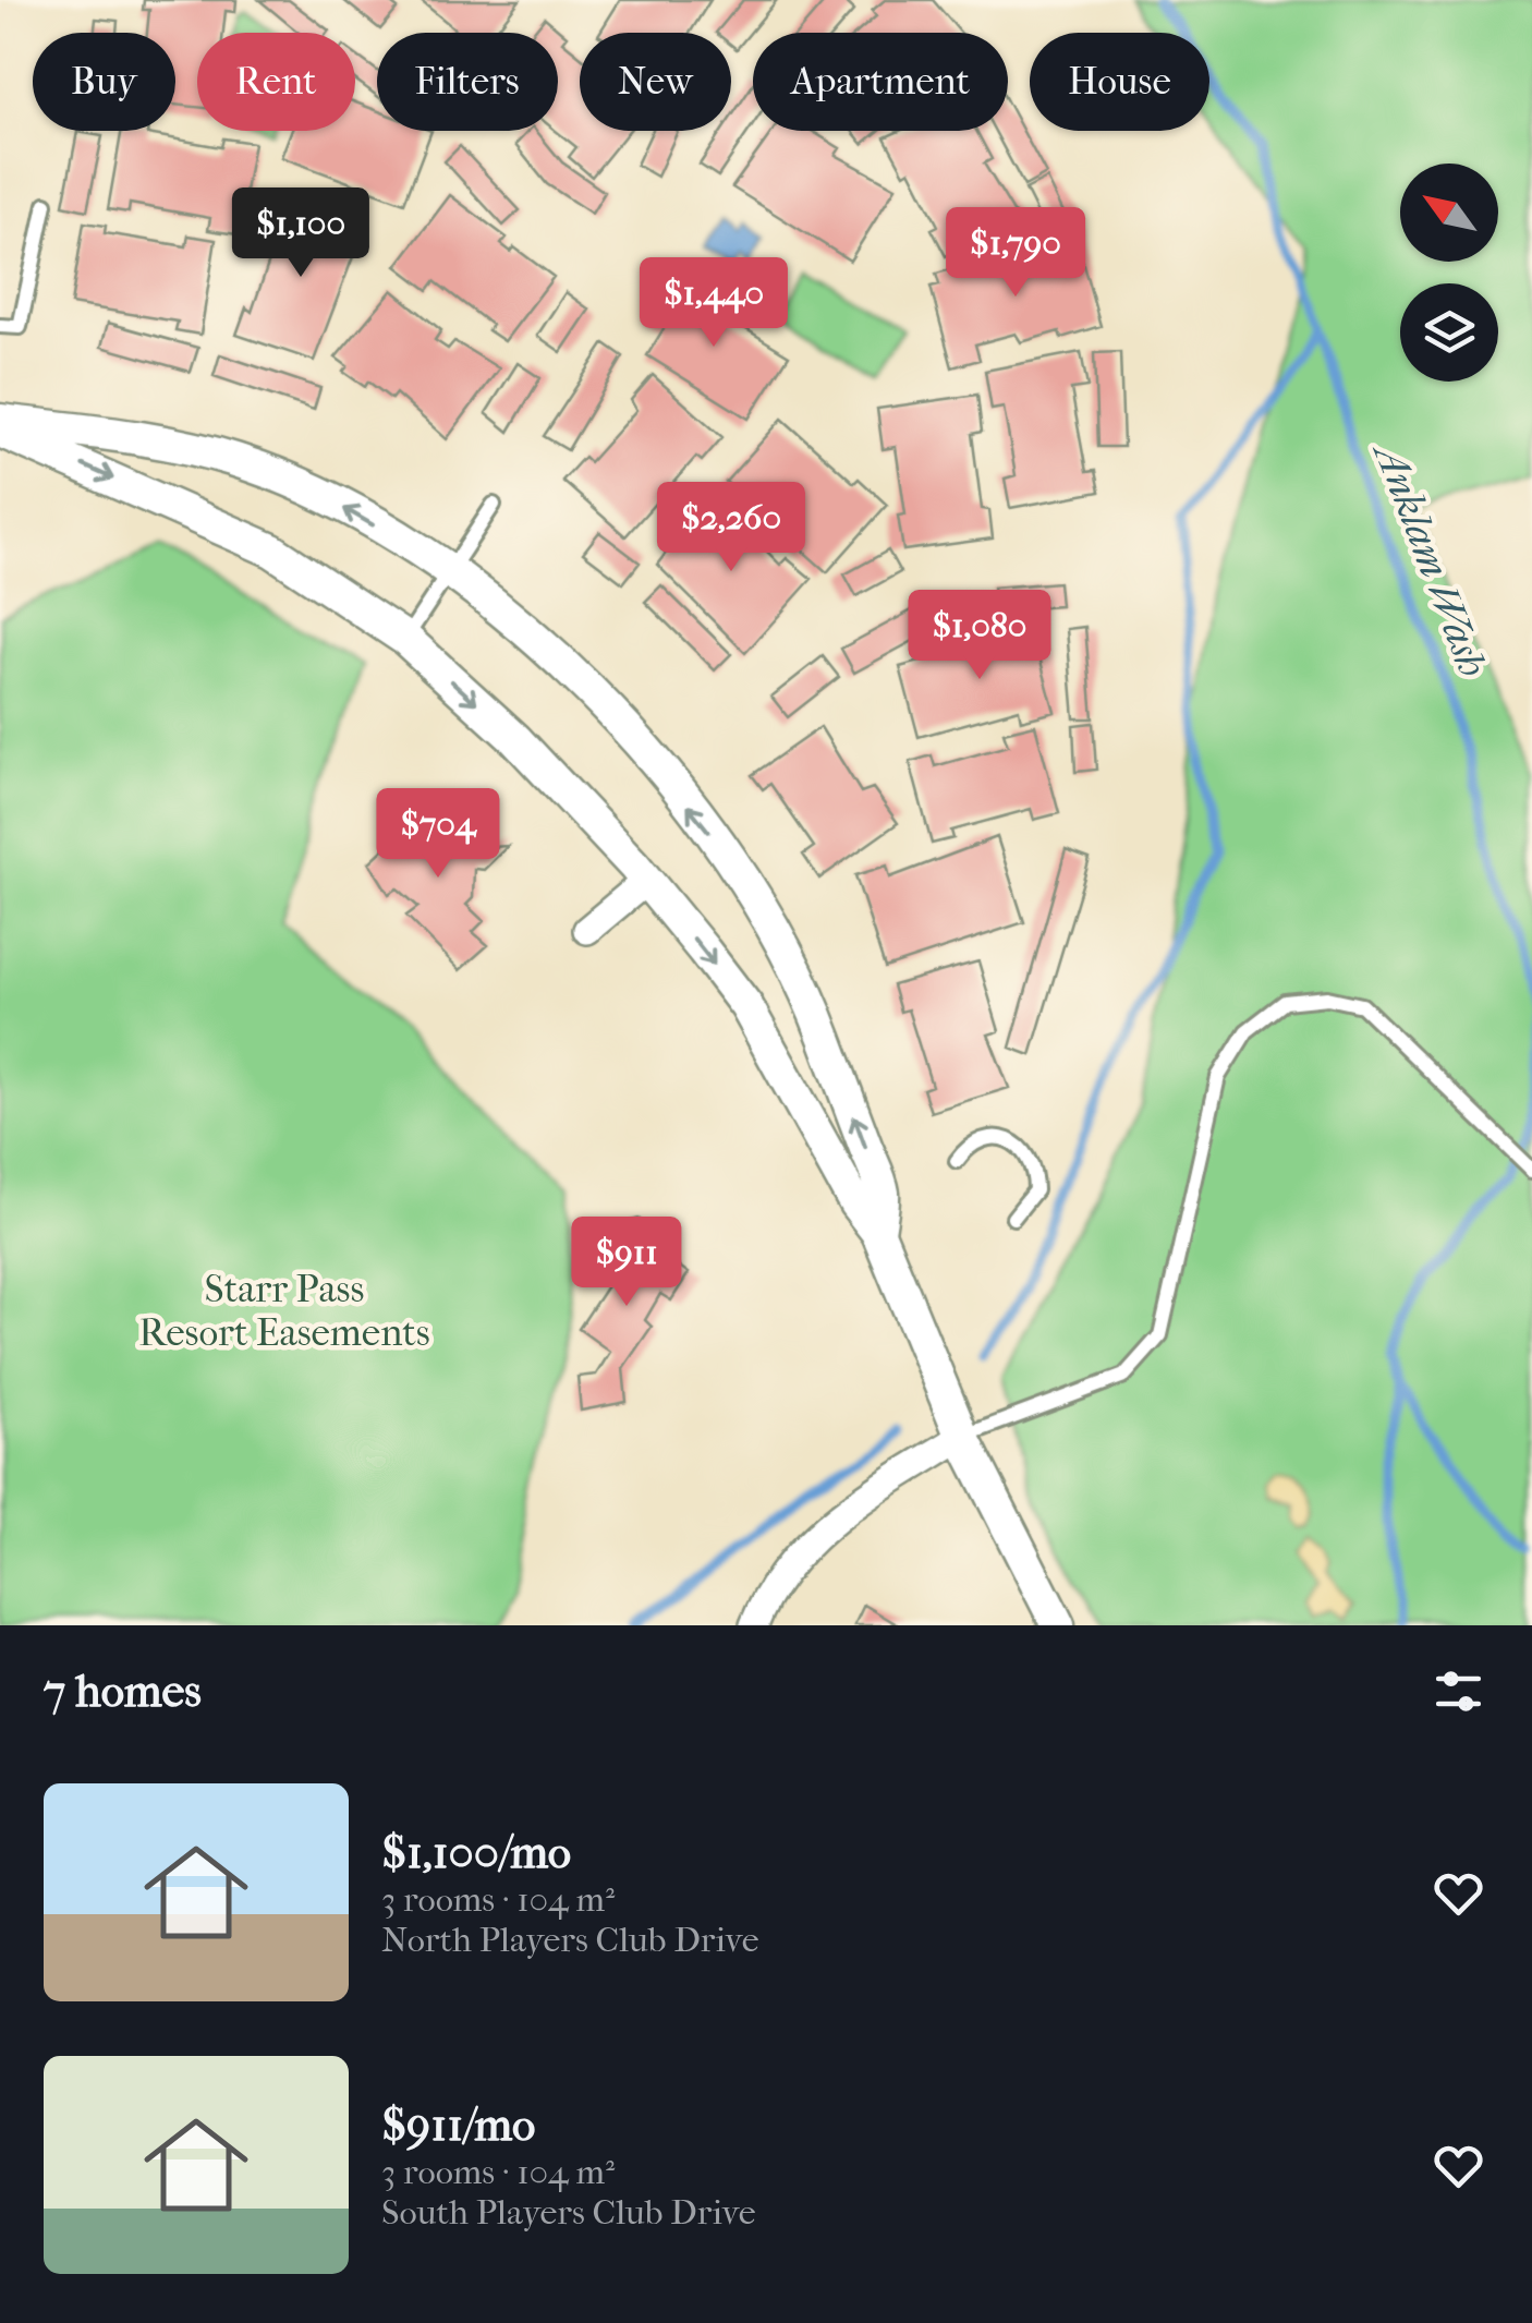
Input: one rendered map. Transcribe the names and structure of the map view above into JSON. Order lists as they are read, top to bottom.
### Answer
{
  "water": ["Anklam Wash"],
  "parks": ["Starr Pass Resort Easements"],
  "north": "top left",
  "page": {
    "chip": [
      "Buy",
      "Rent",
      "Filters",
      "New",
      "Apartment",
      "House"
    ],
    "price": [
      "$1,100",
      "$1,790",
      "$1,440",
      "$2,260",
      "$1,080",
      "$704",
      "$911"
    ],
    "heading": "7 homes",
    "list": [
      {
        "name": "$1,100/mo",
        "note": "3 rooms · 104 m² · North Players Club Drive"
      },
      {
        "name": "$911/mo",
        "note": "3 rooms · 104 m² · South Players Club Drive"
      }
    ]
  }
}
